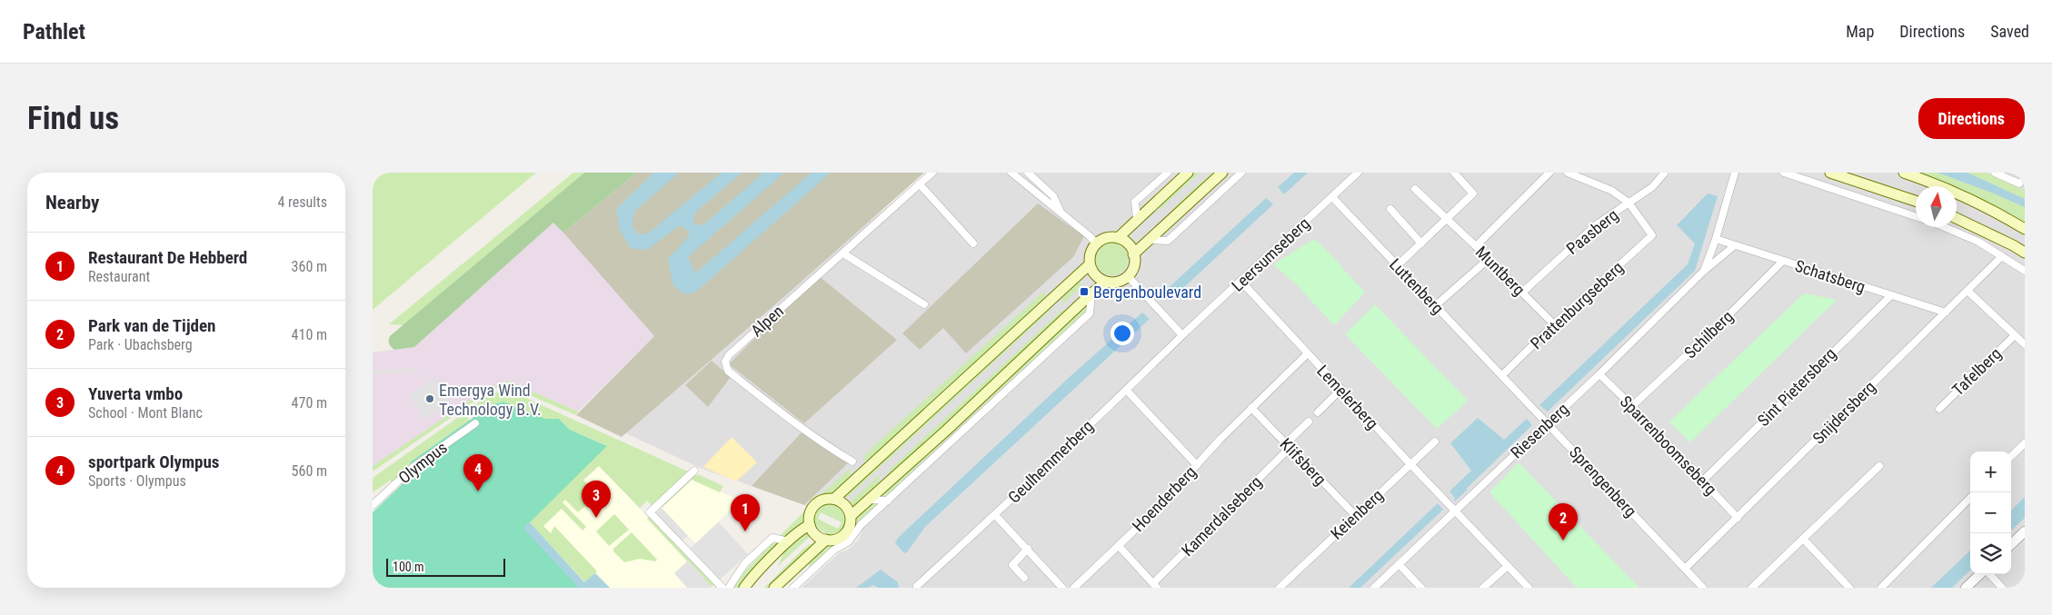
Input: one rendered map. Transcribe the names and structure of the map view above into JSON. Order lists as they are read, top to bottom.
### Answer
{
  "streets": {
    "street": [
      "Paasberg",
      "Leersumseberg",
      "Muntberg",
      "Schatsberg",
      "Luttenberg",
      "Prattenburgseberg",
      "Alpen",
      "Schilberg",
      "Tafelberg",
      "Sint Pietersberg",
      "Lemelerberg",
      "Snijdersberg",
      "Riesenberg",
      "Sparrenboomseberg",
      "Geulhemmerberg",
      "Klifsberg",
      "Olympus",
      "Sprengenberg",
      "Hoenderberg",
      "Keienberg",
      "Kamerdalseberg"
    ]
  },
  "crossings": [
    ["Paasberg", "Muntberg"],
    ["Paasberg", "Prattenburgseberg"],
    ["Leersumseberg", "Luttenberg"],
    ["Leersumseberg", "Lemelerberg"],
    ["Leersumseberg", "Geulhemmerberg"],
    ["Muntberg", "Prattenburgseberg"],
    ["Schatsberg", "Schilberg"],
    ["Schatsberg", "Sint Pietersberg"],
    ["Schatsberg", "Snijdersberg"],
    ["Schatsberg", "Riesenberg"],
    ["Luttenberg", "Prattenburgseberg"],
    ["Luttenberg", "Sprengenberg"],
    ["Prattenburgseberg", "Sprengenberg"],
    ["Schilberg", "Sparrenboomseberg"],
    ["Sint Pietersberg", "Sparrenboomseberg"],
    ["Lemelerberg", "Riesenberg"],
    ["Lemelerberg", "Hoenderberg"],
    ["Lemelerberg", "Keienberg"],
    ["Snijdersberg", "Sparrenboomseberg"],
    ["Snijdersberg", "Sprengenberg"],
    ["Riesenberg", "Sparrenboomseberg"],
    ["Riesenberg", "Sprengenberg"],
    ["Klifsberg", "Hoenderberg"],
    ["Klifsberg", "Keienberg"],
    ["Klifsberg", "Kamerdalseberg"]
  ],
  "places": {
    "transit": ["Bergenboulevard"],
    "other": ["Emergya Wind Technology B.V."]
  },
  "scale_bar": "100 m",
  "north": "top",
  "page": {
    "header": "Pathlet",
    "nav": ["Map", "Directions", "Saved"],
    "buttons": "Directions",
    "title": "Find us",
    "heading": ["Nearby", "4 results"],
    "list": [
      {
        "mark": "1",
        "name": "Restaurant De Hebberd",
        "note": "Restaurant",
        "value": "360 m"
      },
      {
        "mark": "2",
        "name": "Park van de Tijden",
        "note": "Park · Ubachsberg",
        "value": "410 m"
      },
      {
        "mark": "3",
        "name": "Yuverta vmbo",
        "note": "School · Mont Blanc",
        "value": "470 m"
      },
      {
        "mark": "4",
        "name": "sportpark Olympus",
        "note": "Sports · Olympus",
        "value": "560 m"
      }
    ],
    "map_buttons": ["+", "−"],
    "pins": [
      "4",
      "3",
      "1",
      "2"
    ],
    "scale": "100 m"
  }
}
